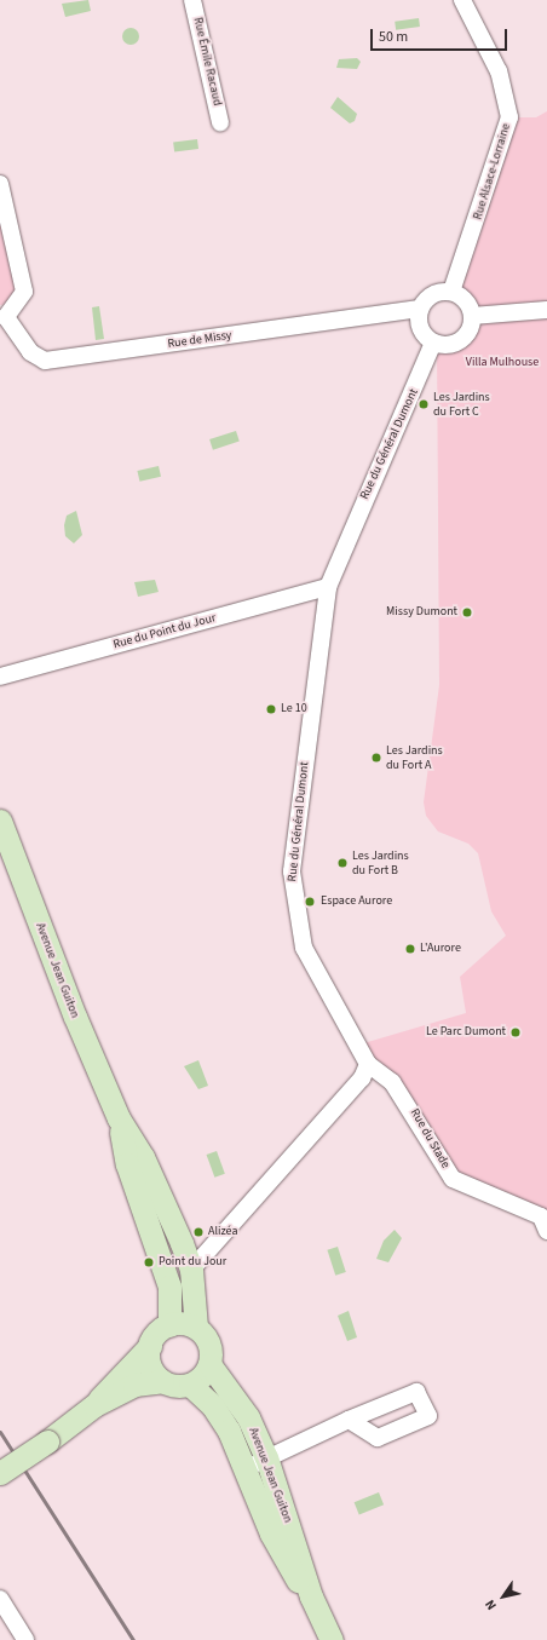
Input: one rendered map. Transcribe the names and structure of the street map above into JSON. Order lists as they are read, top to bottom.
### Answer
{
  "streets": {
    "main road": ["Avenue Jean Guiton"],
    "street": [
      "Rue Émile Racaud",
      "Rue Alsace-Lorraine",
      "Rue de Missy",
      "Rue du Général Dumont",
      "Rue du Point du Jour",
      "Rue du Stade"
    ]
  },
  "crossings": [
    ["Rue Alsace-Lorraine", "Rue de Missy"],
    ["Rue Alsace-Lorraine", "Rue du Général Dumont"],
    ["Rue de Missy", "Rue du Général Dumont"],
    ["Rue du Général Dumont", "Rue du Point du Jour"],
    ["Rue du Général Dumont", "Rue du Stade"]
  ],
  "parks": ["Villa Mulhouse"],
  "places": [
    "Les Jardins du Fort C",
    "Missy Dumont",
    "Le 10",
    "Les Jardins du Fort A",
    "Les Jardins du Fort B",
    "Espace Aurore",
    "L'Aurore",
    "Le Parc Dumont",
    "Alizéa",
    "Point du Jour"
  ],
  "scale_bar": "50 m",
  "north": "bottom left"
}
